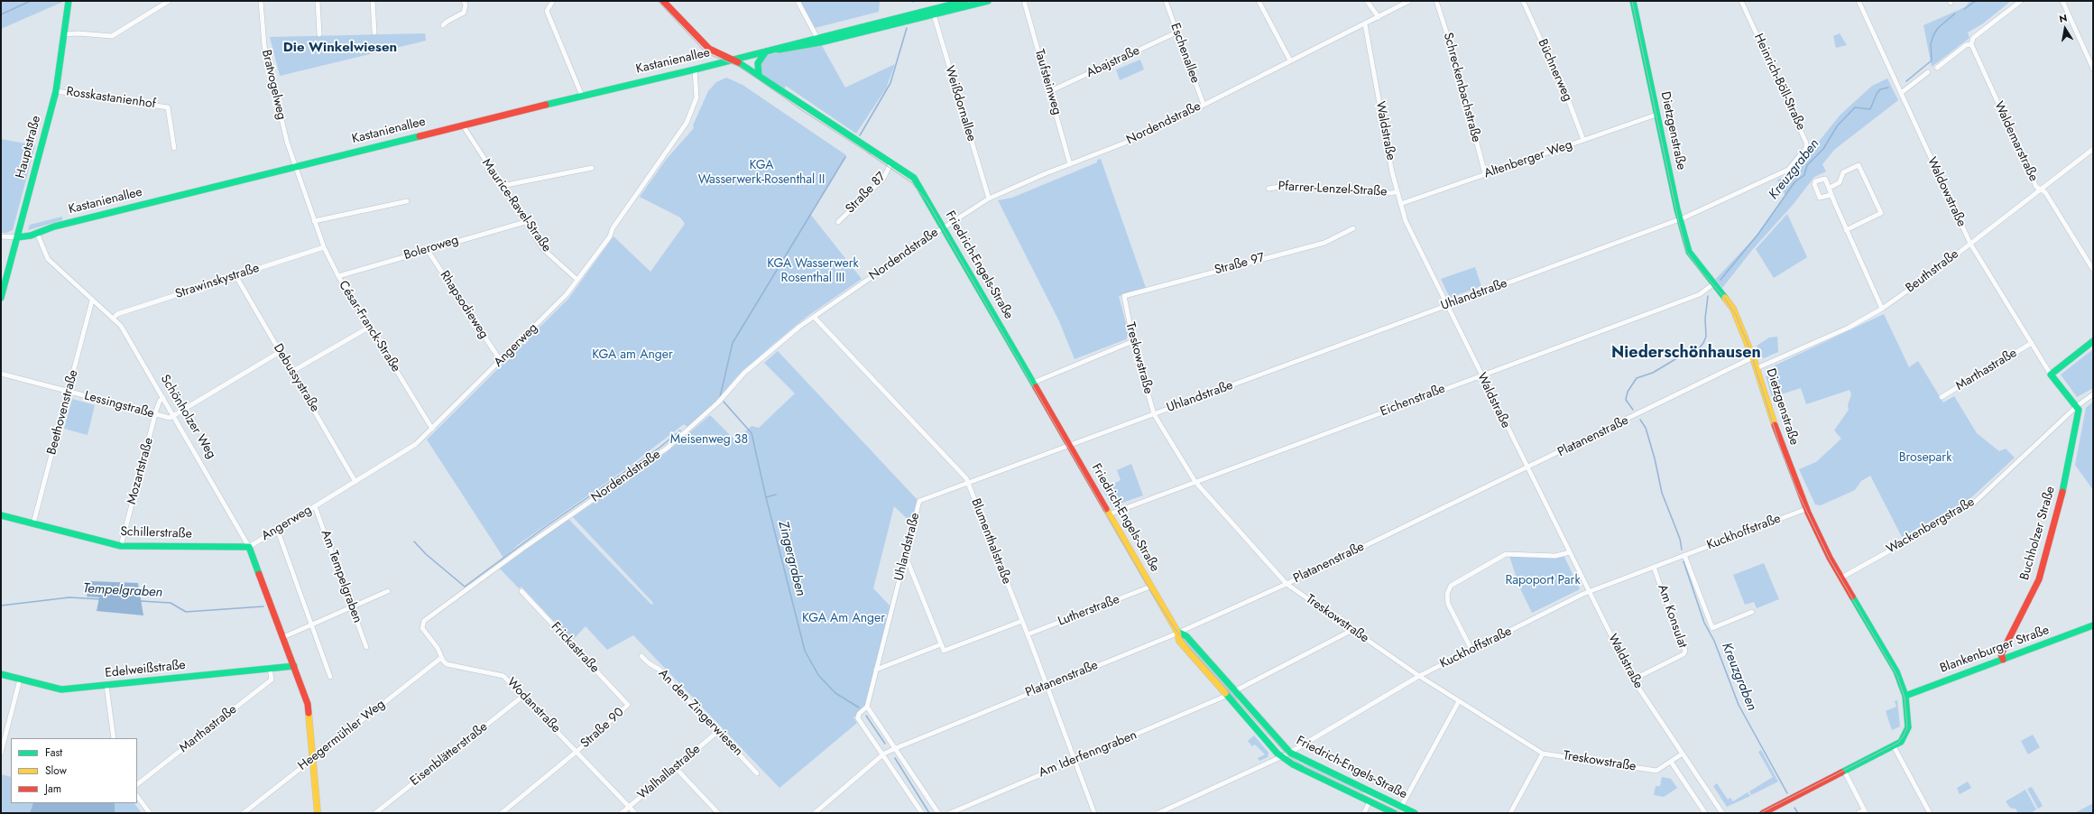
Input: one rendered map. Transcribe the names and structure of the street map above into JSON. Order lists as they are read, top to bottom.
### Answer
{
  "streets": {
    "main road": [
      "Kastanienallee",
      "Dietzgenstraße",
      "Hauptstraße",
      "Friedrich-Engels-Straße",
      "Schönholzer Weg",
      "Schillerstraße",
      "Buchholzer Straße",
      "Blankenburger Straße",
      "Edelweißstraße"
    ],
    "street": [
      "Eschenallee",
      "Abajstraße",
      "Büchnerweg",
      "Taufsteinweg",
      "Heinrich-Böll-Straße",
      "Bratvogelweg",
      "Schreckenbachstraße",
      "Rosskastanienhof",
      "Weißdornallee",
      "Nordendstraße",
      "Waldstraße",
      "Waldemarstraße",
      "Altenberger Weg",
      "Pfarrer-Lenzel-Straße",
      "Waldowstraße",
      "Straße 87",
      "Maurice-Ravel-Straße",
      "Boleroweg",
      "Straße 97",
      "Beuthstraße",
      "Strawinskystraße",
      "Uhlandstraße",
      "Rhapsodieweg",
      "César-Franck-Straße",
      "Angerweg",
      "Treskowstraße",
      "Marthastraße",
      "Debussystraße",
      "Eichenstraße",
      "Lessingstraße",
      "Beethovenstraße",
      "Platanenstraße",
      "Mozartstraße",
      "Wackenbergstraße",
      "Kuckhoffstraße",
      "Blumenthalstraße",
      "Am Tempelgraben",
      "Lutherstraße",
      "Am Konsulat",
      "Frickastraße",
      "Wodanstraße",
      "An den Zingerwiesen",
      "Straße 90",
      "Heegermühler Weg",
      "Eisenblätterstraße",
      "Am Iderfenngraben",
      "Walhallastraße"
    ]
  },
  "crossings": [
    ["Eschenallee", "Abajstraße"],
    ["Eschenallee", "Nordendstraße"],
    ["Kastanienallee", "Bratvogelweg"],
    ["Kastanienallee", "Weißdornallee"],
    ["Kastanienallee", "Hauptstraße"],
    ["Kastanienallee", "Maurice-Ravel-Straße"],
    ["Kastanienallee", "Friedrich-Engels-Straße"],
    ["Kastanienallee", "César-Franck-Straße"],
    ["Kastanienallee", "Angerweg"],
    ["Kastanienallee", "Schönholzer Weg"],
    ["Abajstraße", "Taufsteinweg"],
    ["Büchnerweg", "Altenberger Weg"],
    ["Taufsteinweg", "Nordendstraße"],
    ["Heinrich-Böll-Straße", "Dietzgenstraße"],
    ["Heinrich-Böll-Straße", "Uhlandstraße"],
    ["Bratvogelweg", "César-Franck-Straße"],
    ["Schreckenbachstraße", "Altenberger Weg"],
    ["Rosskastanienhof", "Hauptstraße"],
    ["Weißdornallee", "Nordendstraße"],
    ["Nordendstraße", "Waldstraße"],
    ["Nordendstraße", "Friedrich-Engels-Straße"],
    ["Nordendstraße", "Blumenthalstraße"],
    ["Nordendstraße", "Wodanstraße"],
    ["Nordendstraße", "Heegermühler Weg"],
    ["Waldstraße", "Altenberger Weg"],
    ["Waldstraße", "Pfarrer-Lenzel-Straße"],
    ["Waldstraße", "Uhlandstraße"],
    ["Waldstraße", "Eichenstraße"],
    ["Waldstraße", "Platanenstraße"],
    ["Waldstraße", "Kuckhoffstraße"],
    ["Waldstraße", "Am Konsulat"],
    ["Dietzgenstraße", "Altenberger Weg"],
    ["Dietzgenstraße", "Beuthstraße"],
    ["Dietzgenstraße", "Uhlandstraße"],
    ["Dietzgenstraße", "Eichenstraße"],
    ["Dietzgenstraße", "Platanenstraße"],
    ["Dietzgenstraße", "Wackenbergstraße"],
    ["Dietzgenstraße", "Kuckhoffstraße"],
    ["Dietzgenstraße", "Blankenburger Straße"],
    ["Waldemarstraße", "Beuthstraße"],
    ["Waldowstraße", "Beuthstraße"],
    ["Waldowstraße", "Marthastraße"],
    ["Straße 87", "Friedrich-Engels-Straße"],
    ["Maurice-Ravel-Straße", "Boleroweg"],
    ["Maurice-Ravel-Straße", "Angerweg"],
    ["Boleroweg", "Rhapsodieweg"],
    ["Boleroweg", "César-Franck-Straße"],
    ["Straße 97", "Treskowstraße"],
    ["Friedrich-Engels-Straße", "Uhlandstraße"],
    ["Friedrich-Engels-Straße", "Eichenstraße"],
    ["Friedrich-Engels-Straße", "Platanenstraße"],
    ["Friedrich-Engels-Straße", "Kuckhoffstraße"],
    ["Friedrich-Engels-Straße", "Lutherstraße"],
    ["Friedrich-Engels-Straße", "Am Iderfenngraben"],
    ["Strawinskystraße", "César-Franck-Straße"],
    ["Strawinskystraße", "Debussystraße"],
    ["Strawinskystraße", "Schönholzer Weg"],
    ["Uhlandstraße", "Treskowstraße"],
    ["Uhlandstraße", "Blumenthalstraße"],
    ["Rhapsodieweg", "Angerweg"],
    ["César-Franck-Straße", "Angerweg"],
    ["Angerweg", "Debussystraße"],
    ["Angerweg", "Schönholzer Weg"],
    ["Angerweg", "Schillerstraße"],
    ["Angerweg", "Am Tempelgraben"],
    ["Treskowstraße", "Eichenstraße"],
    ["Treskowstraße", "Platanenstraße"],
    ["Treskowstraße", "Kuckhoffstraße"],
    ["Marthastraße", "Edelweißstraße"],
    ["Lessingstraße", "Beethovenstraße"],
    ["Lessingstraße", "Schönholzer Weg"],
    ["Lessingstraße", "Mozartstraße"],
    ["Beethovenstraße", "Schönholzer Weg"],
    ["Beethovenstraße", "Schillerstraße"],
    ["Schönholzer Weg", "Mozartstraße"],
    ["Schönholzer Weg", "Schillerstraße"],
    ["Schönholzer Weg", "Edelweißstraße"],
    ["Schönholzer Weg", "Heegermühler Weg"],
    ["Platanenstraße", "Blumenthalstraße"],
    ["Mozartstraße", "Schillerstraße"],
    ["Wackenbergstraße", "Buchholzer Straße"],
    ["Kuckhoffstraße", "Am Konsulat"],
    ["Buchholzer Straße", "Blankenburger Straße"],
    ["Blumenthalstraße", "Lutherstraße"],
    ["Blumenthalstraße", "Am Iderfenngraben"],
    ["Frickastraße", "Straße 90"],
    ["Wodanstraße", "Straße 90"],
    ["Wodanstraße", "Heegermühler Weg"],
    ["Wodanstraße", "Eisenblätterstraße"],
    ["Wodanstraße", "Walhallastraße"],
    ["An den Zingerwiesen", "Walhallastraße"]
  ],
  "districts": ["Die Winkelwiesen", "Niederschönhausen"],
  "water": ["Kreuzgraben", "Zingergraben", "Tempelgraben"],
  "parks": [
    "KGA Wasserwerk-Rosenthal II",
    "KGA Wasserwerk Rosenthal III",
    "KGA am Anger",
    "Meisenweg 38",
    "Brosepark",
    "Rapoport Park",
    "KGA Am Anger"
  ],
  "legend": ["Fast", "Slow", "Jam"],
  "north": "top"
}
